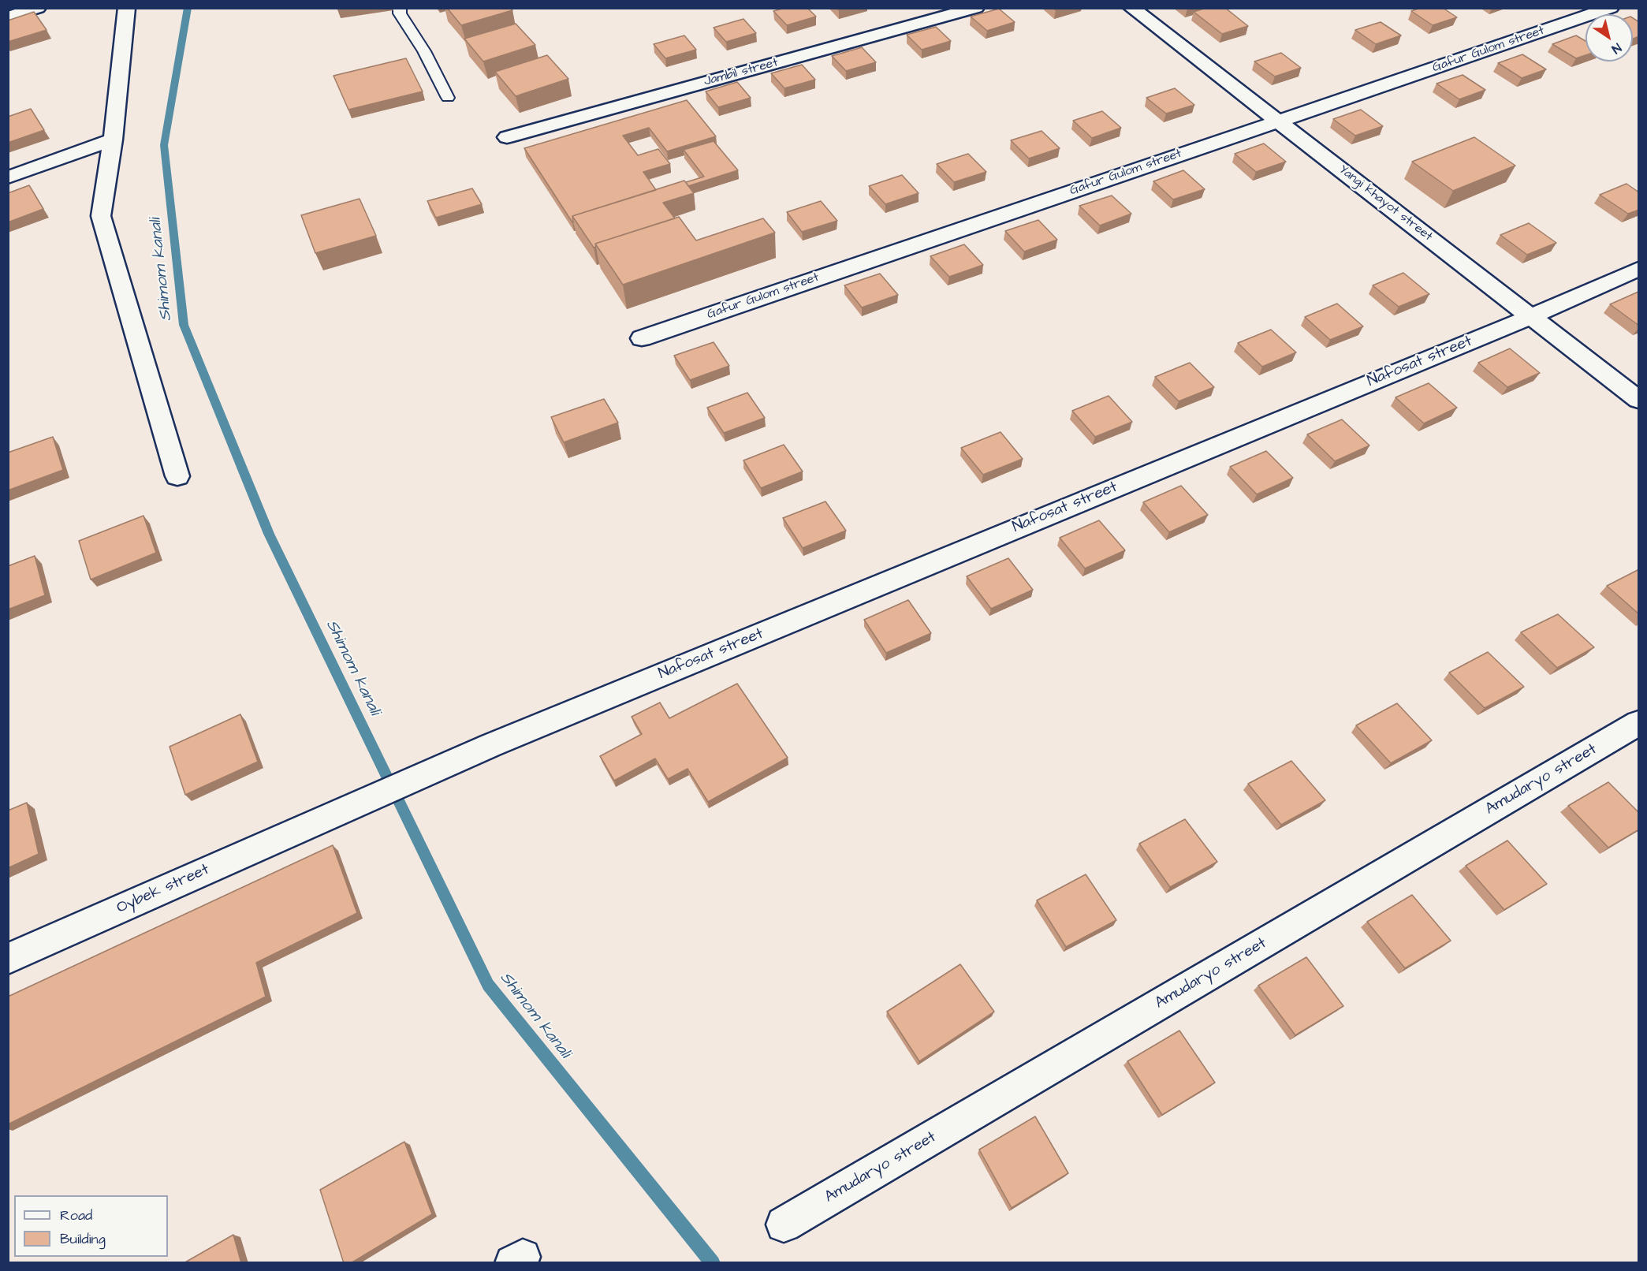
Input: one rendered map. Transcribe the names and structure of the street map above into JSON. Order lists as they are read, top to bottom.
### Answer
{
  "streets": {
    "street": [
      "Gafur Gulom street",
      "Jambil street",
      "Yangi khayot street",
      "Nafosat street",
      "Amudaryo street",
      "Oybek street"
    ]
  },
  "crossings": [
    ["Gafur Gulom street", "Yangi khayot street"],
    ["Yangi khayot street", "Nafosat street"],
    ["Nafosat street", "Oybek street"]
  ],
  "water": ["Shimom kanali"],
  "legend": ["Road", "Building"],
  "north": "bottom right"
}
